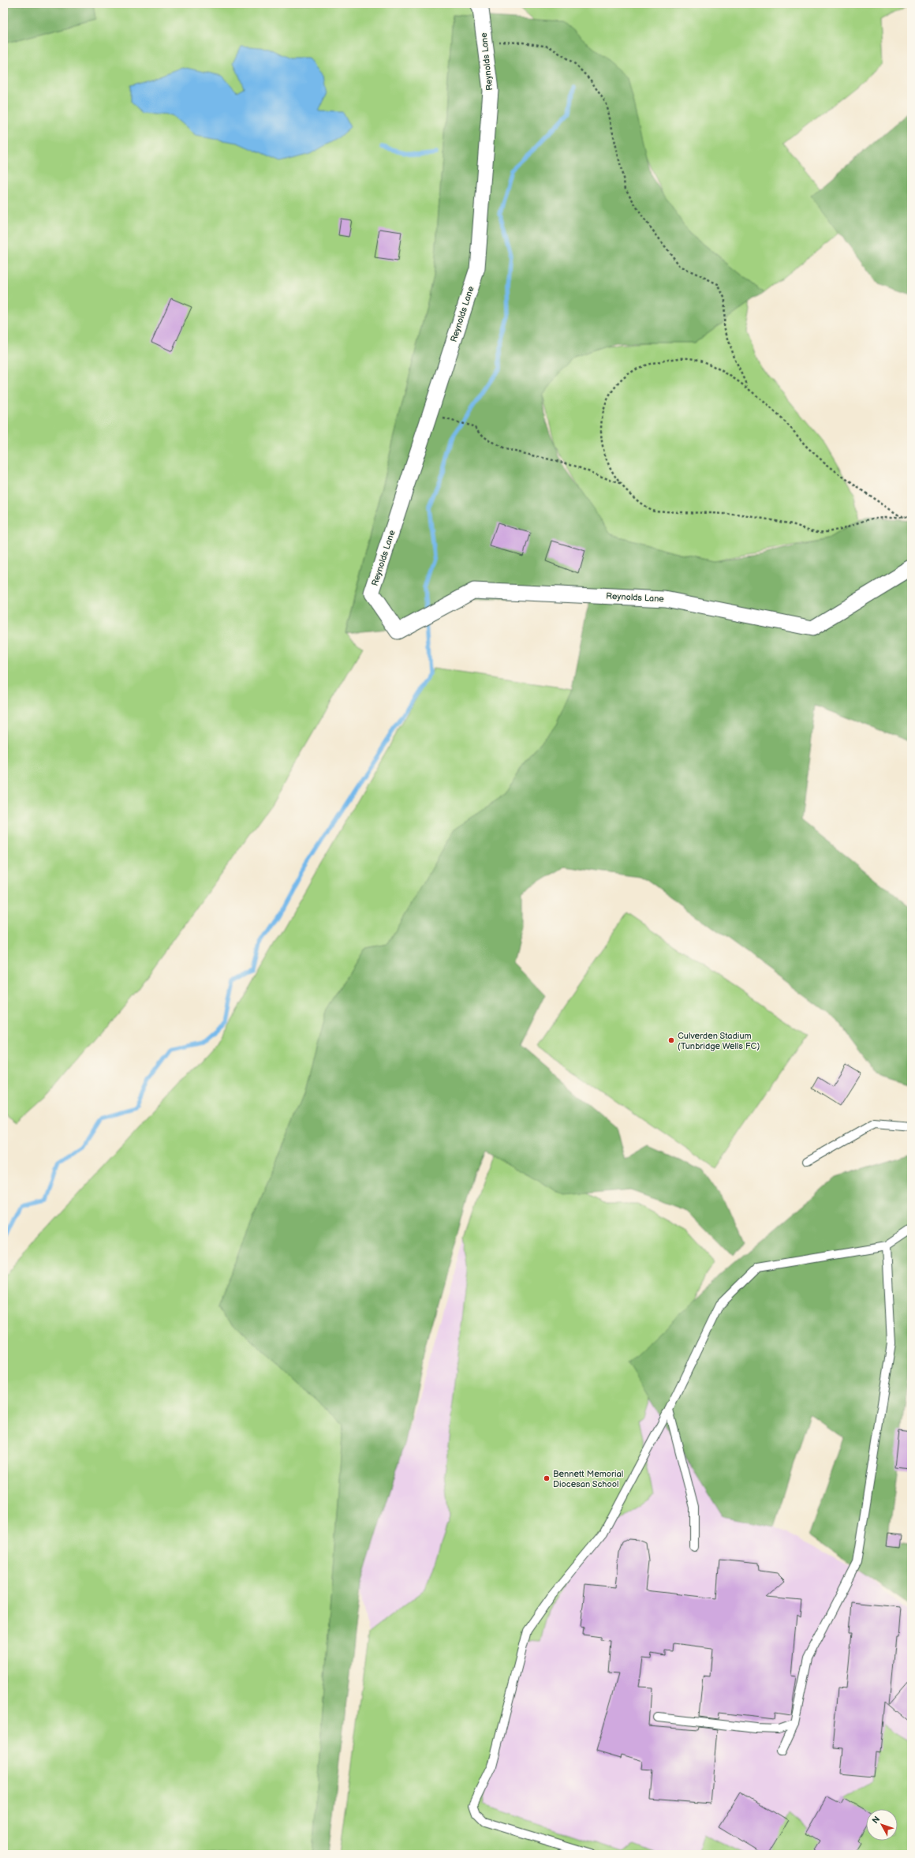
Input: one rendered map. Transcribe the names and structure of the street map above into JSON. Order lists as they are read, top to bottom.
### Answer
{
  "streets": {
    "street": ["Reynolds Lane"]
  },
  "places": ["Culverden Stadium (Tunbridge Wells FC)", "Bennett Memorial Diocesan School"],
  "north": "top left"
}
